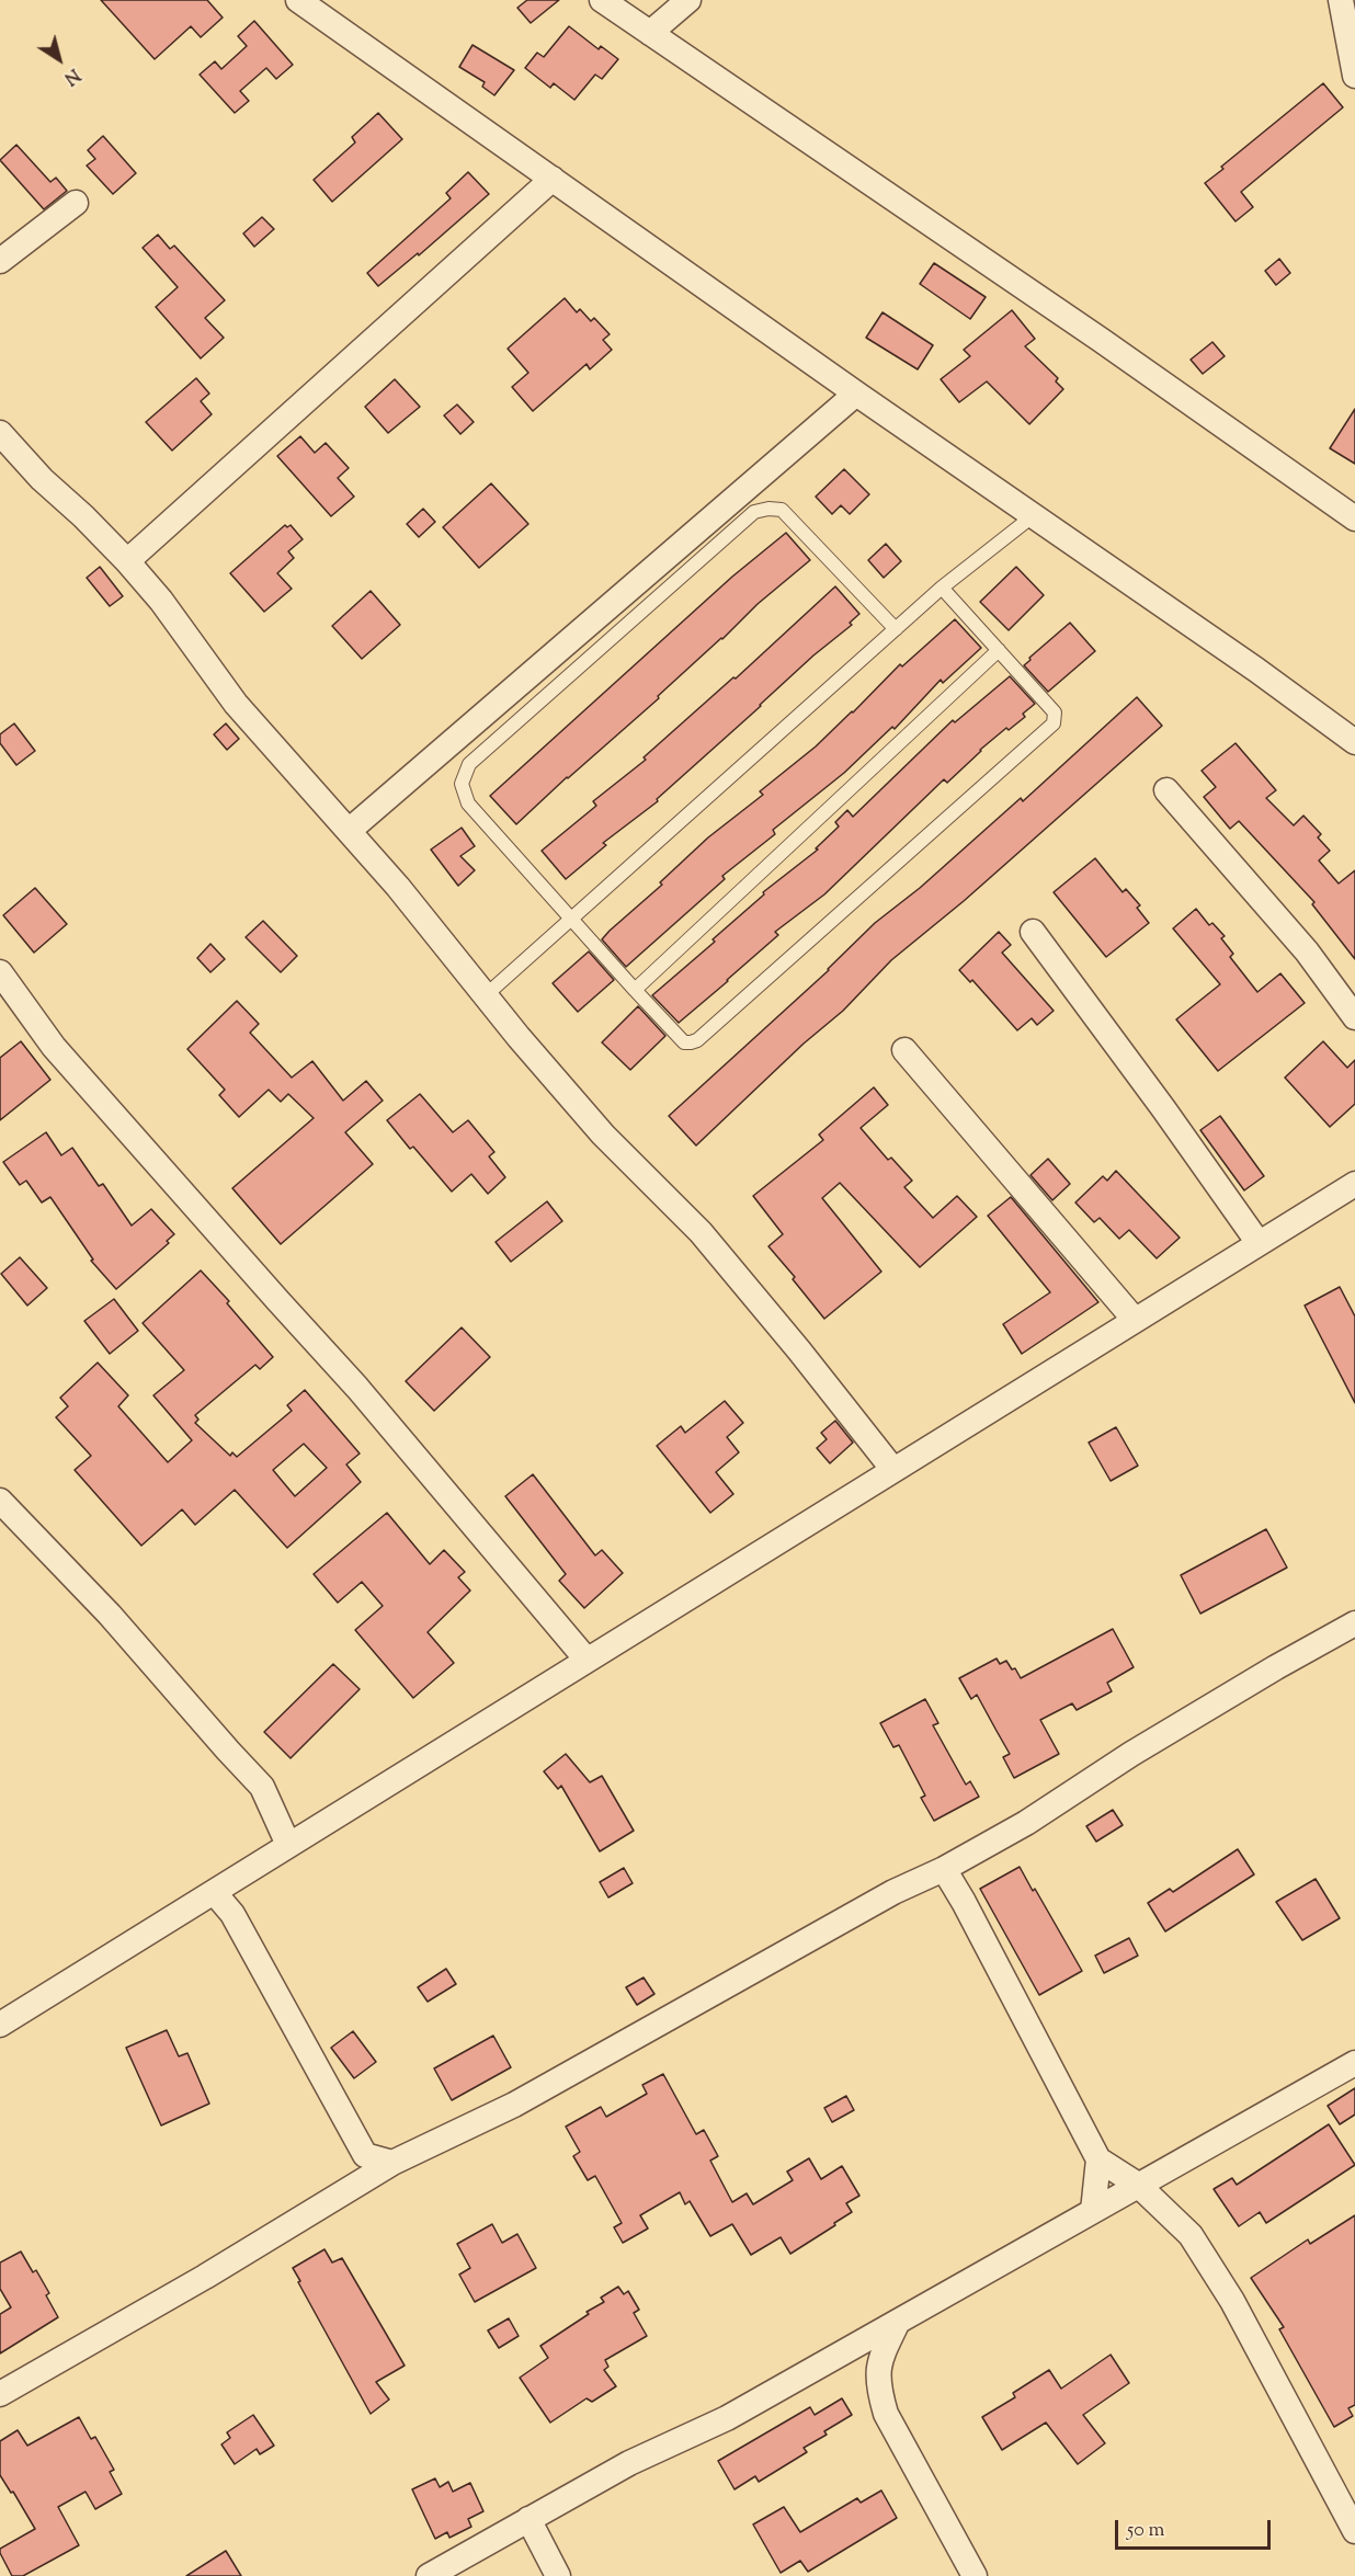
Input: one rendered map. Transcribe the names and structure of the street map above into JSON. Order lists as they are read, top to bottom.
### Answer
{
  "scale_bar": "50 m",
  "north": "bottom right"
}
